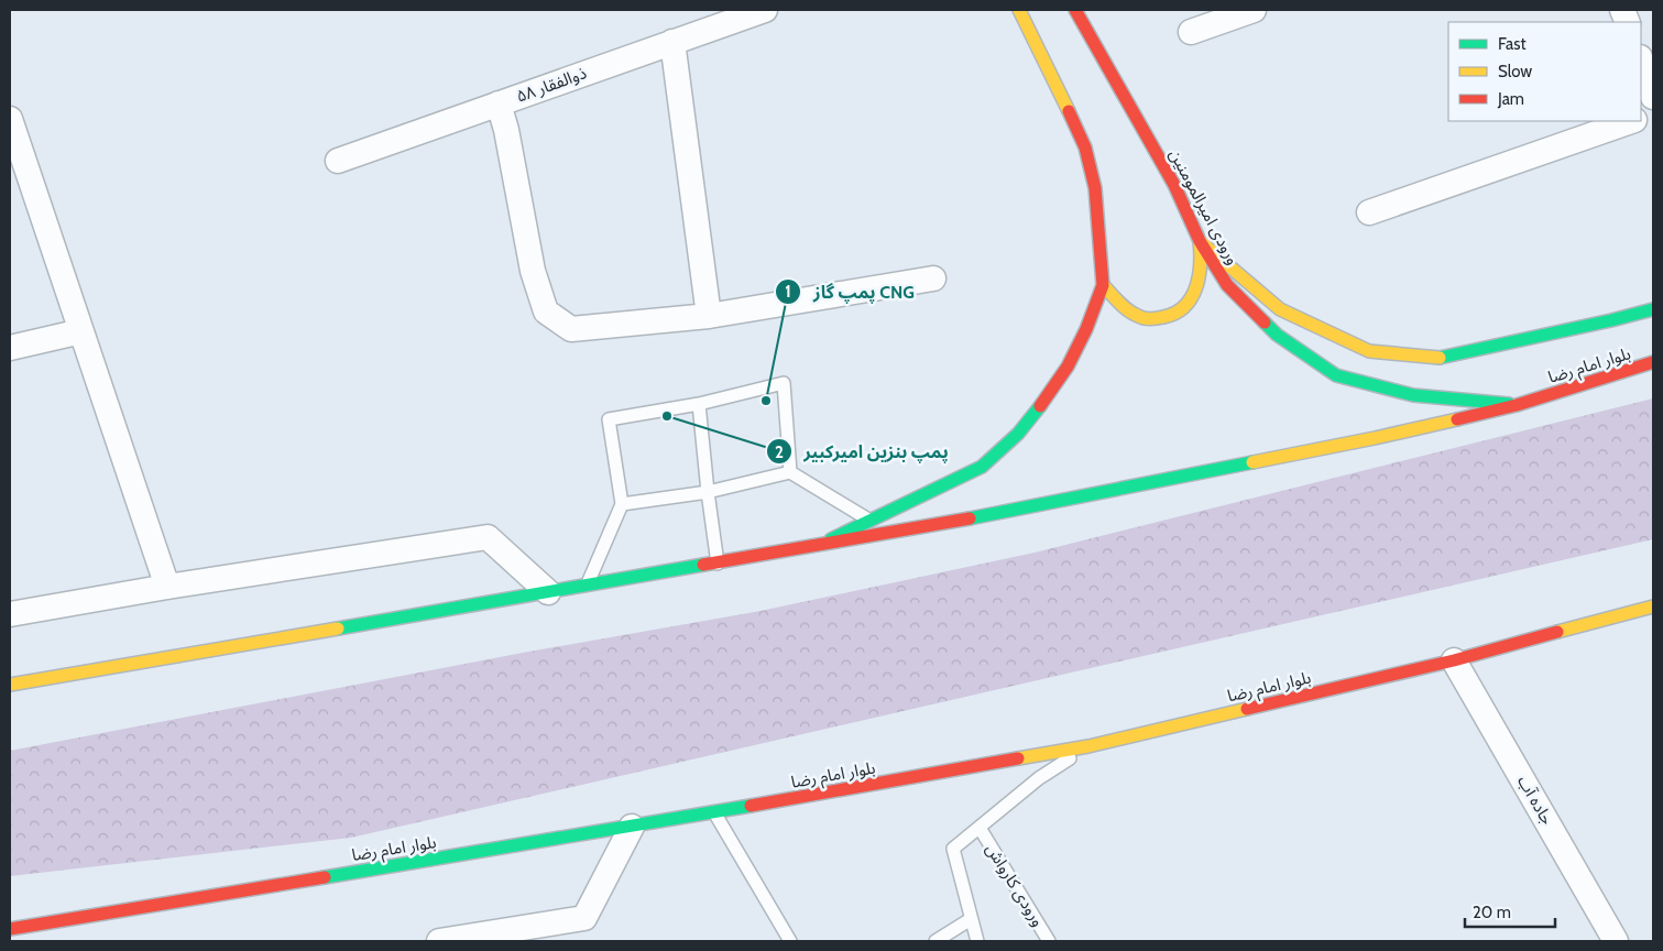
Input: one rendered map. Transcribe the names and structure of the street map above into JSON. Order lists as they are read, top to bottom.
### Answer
{
  "streets": {
    "main road": ["ورودی امیرالمومنین", "بلوار امام رضا"],
    "street": ["ذوالفقار ۵۸", "جاده آب"],
    "lane": ["ورودی کارواش"]
  },
  "crossings": [
    ["ورودی امیرالمومنین", "بلوار امام رضا"],
    ["بلوار امام رضا", "جاده آب"]
  ],
  "places": ["پمپ گاز CNG", "پمپ بنزین امیرکبیر"],
  "legend": ["Fast", "Slow", "Jam"],
  "scale_bar": "20 m"
}
